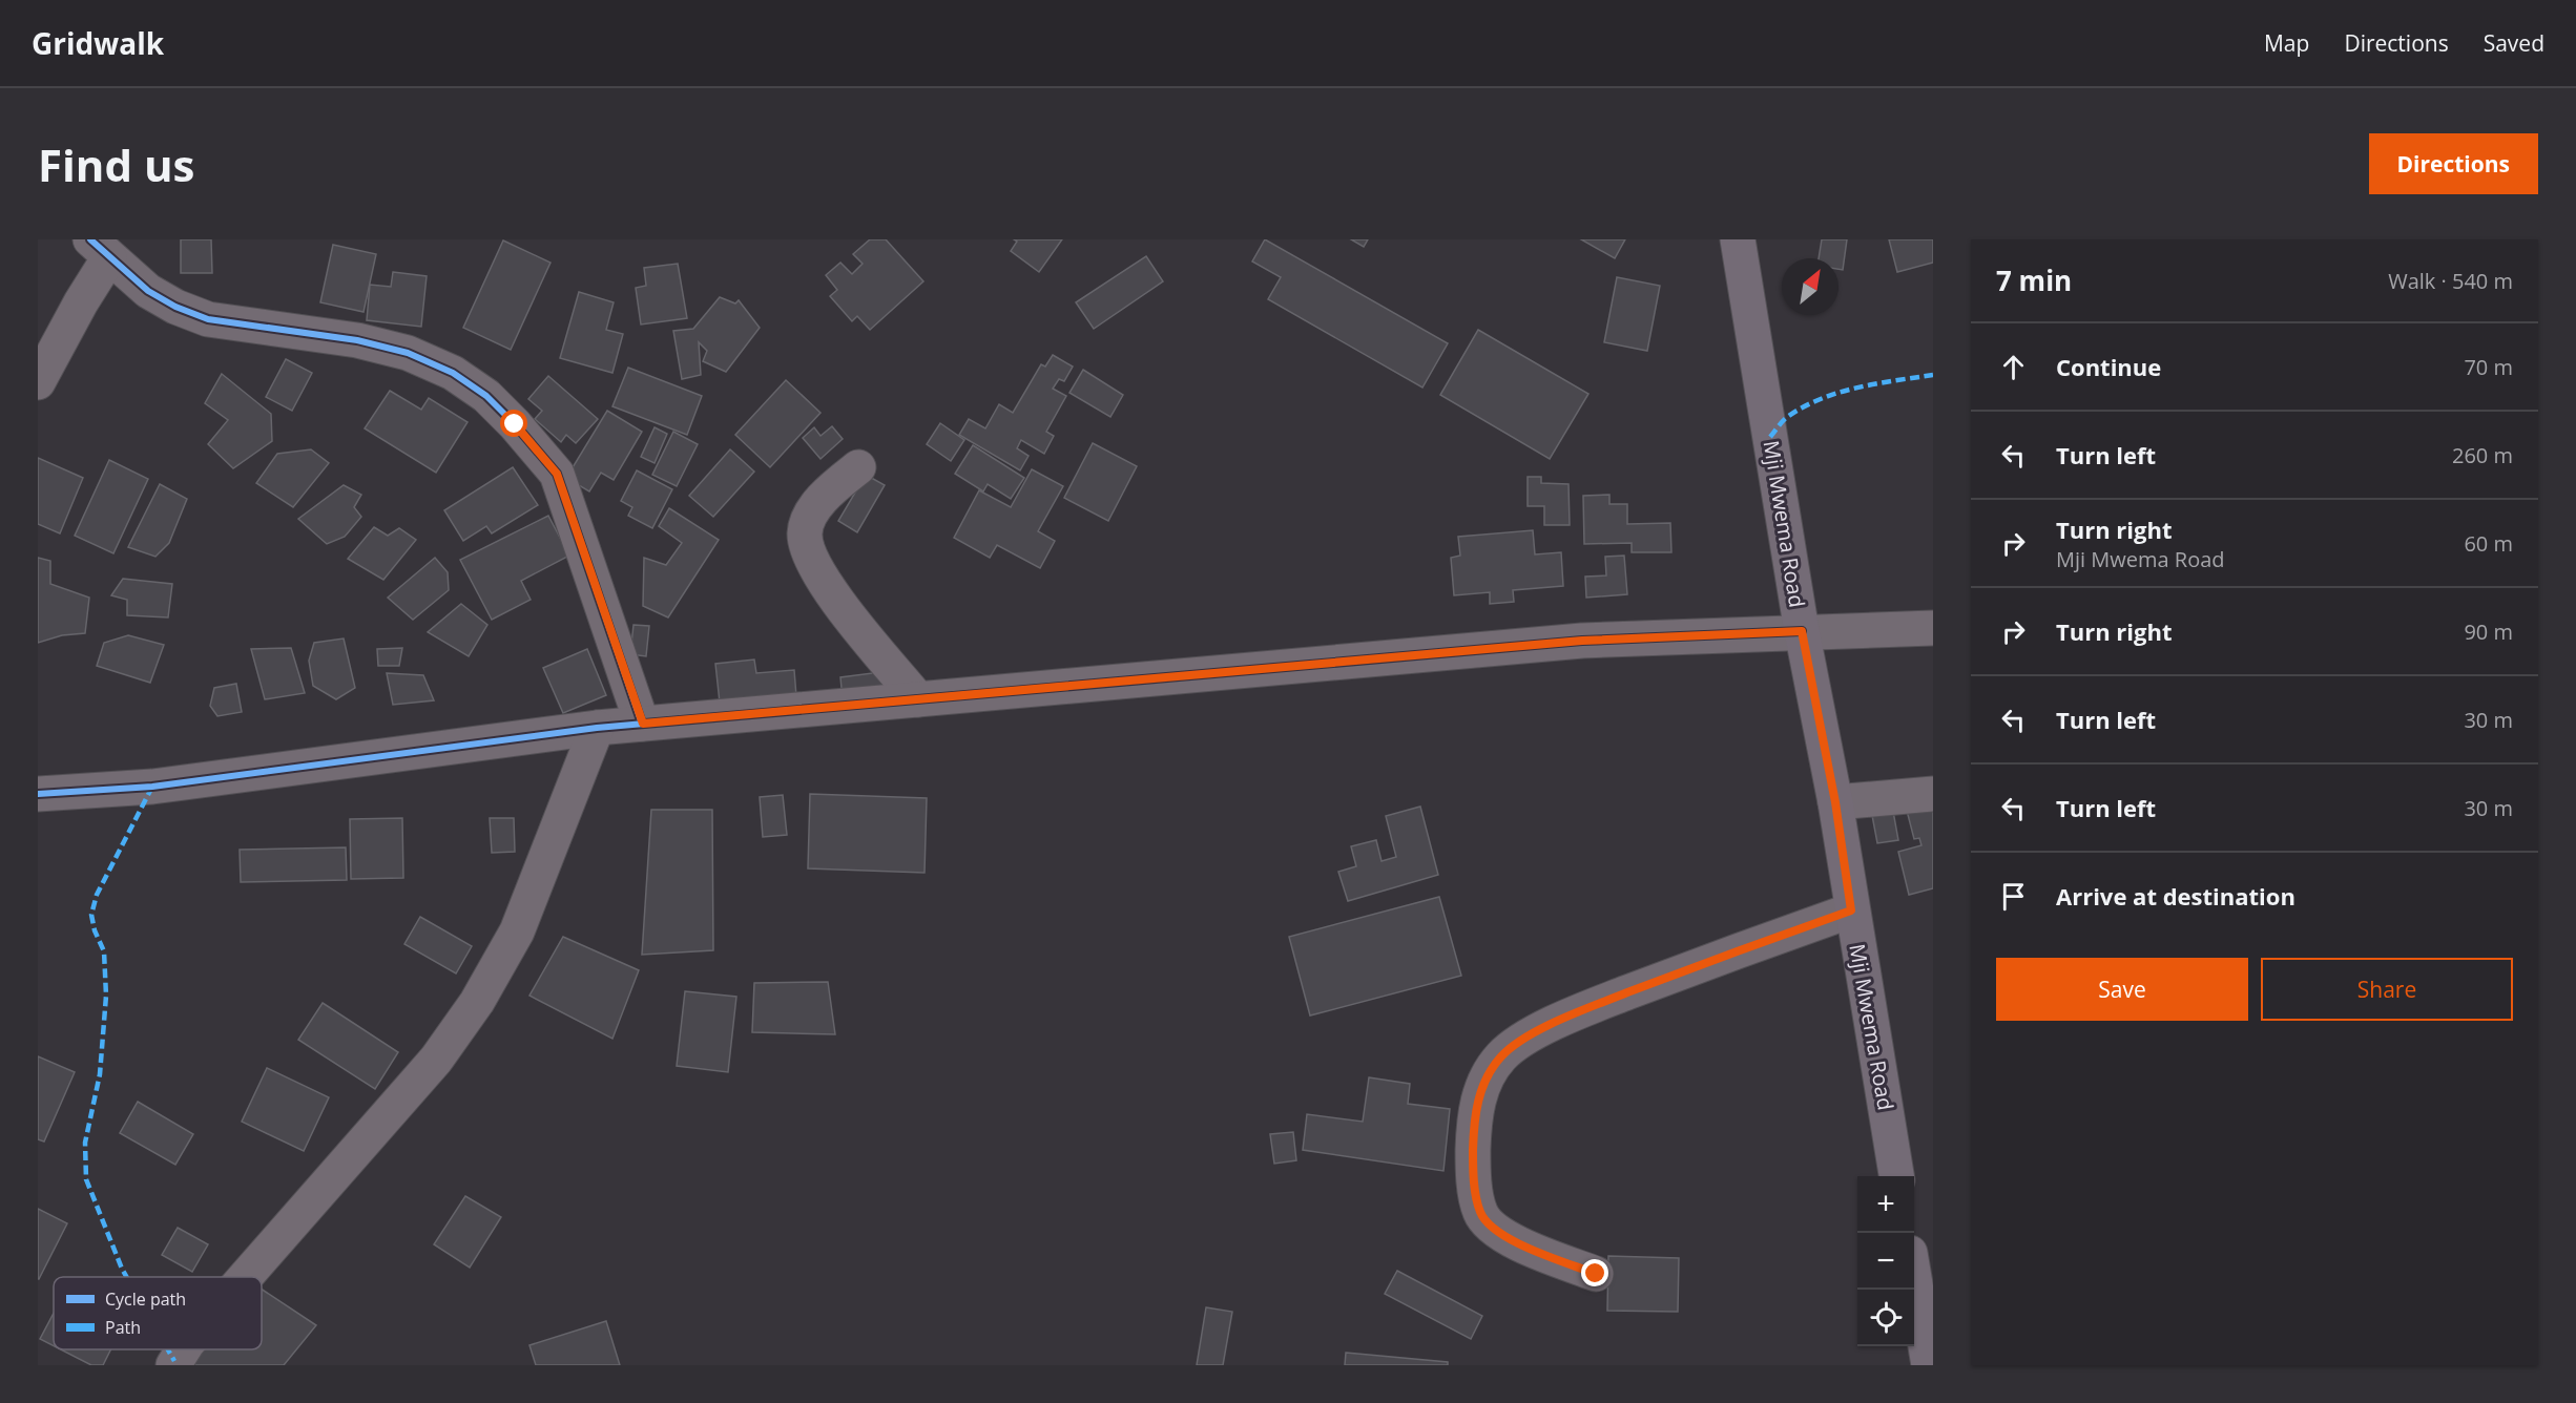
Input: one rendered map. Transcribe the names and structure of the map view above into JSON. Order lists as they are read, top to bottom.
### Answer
{
  "streets": {
    "main road": ["Mji Mwema Road"]
  },
  "legend": ["Cycle path", "Path"],
  "north": "top right",
  "page": {
    "header": "Gridwalk",
    "nav": ["Map", "Directions", "Saved"],
    "buttons": [
      "Directions",
      ["Save", "Share"]
    ],
    "title": "Find us",
    "heading": ["7 min", "Walk · 540 m"],
    "list": [
      ["Continue", "70 m"],
      ["Turn left", "260 m"],
      ["Turn right", "Mji Mwema Road", "60 m"],
      ["Turn right", "90 m"],
      ["Turn left", "30 m"],
      ["Turn left", "30 m"],
      "Arrive at destination"
    ],
    "map_buttons": ["+", "−"]
  }
}
